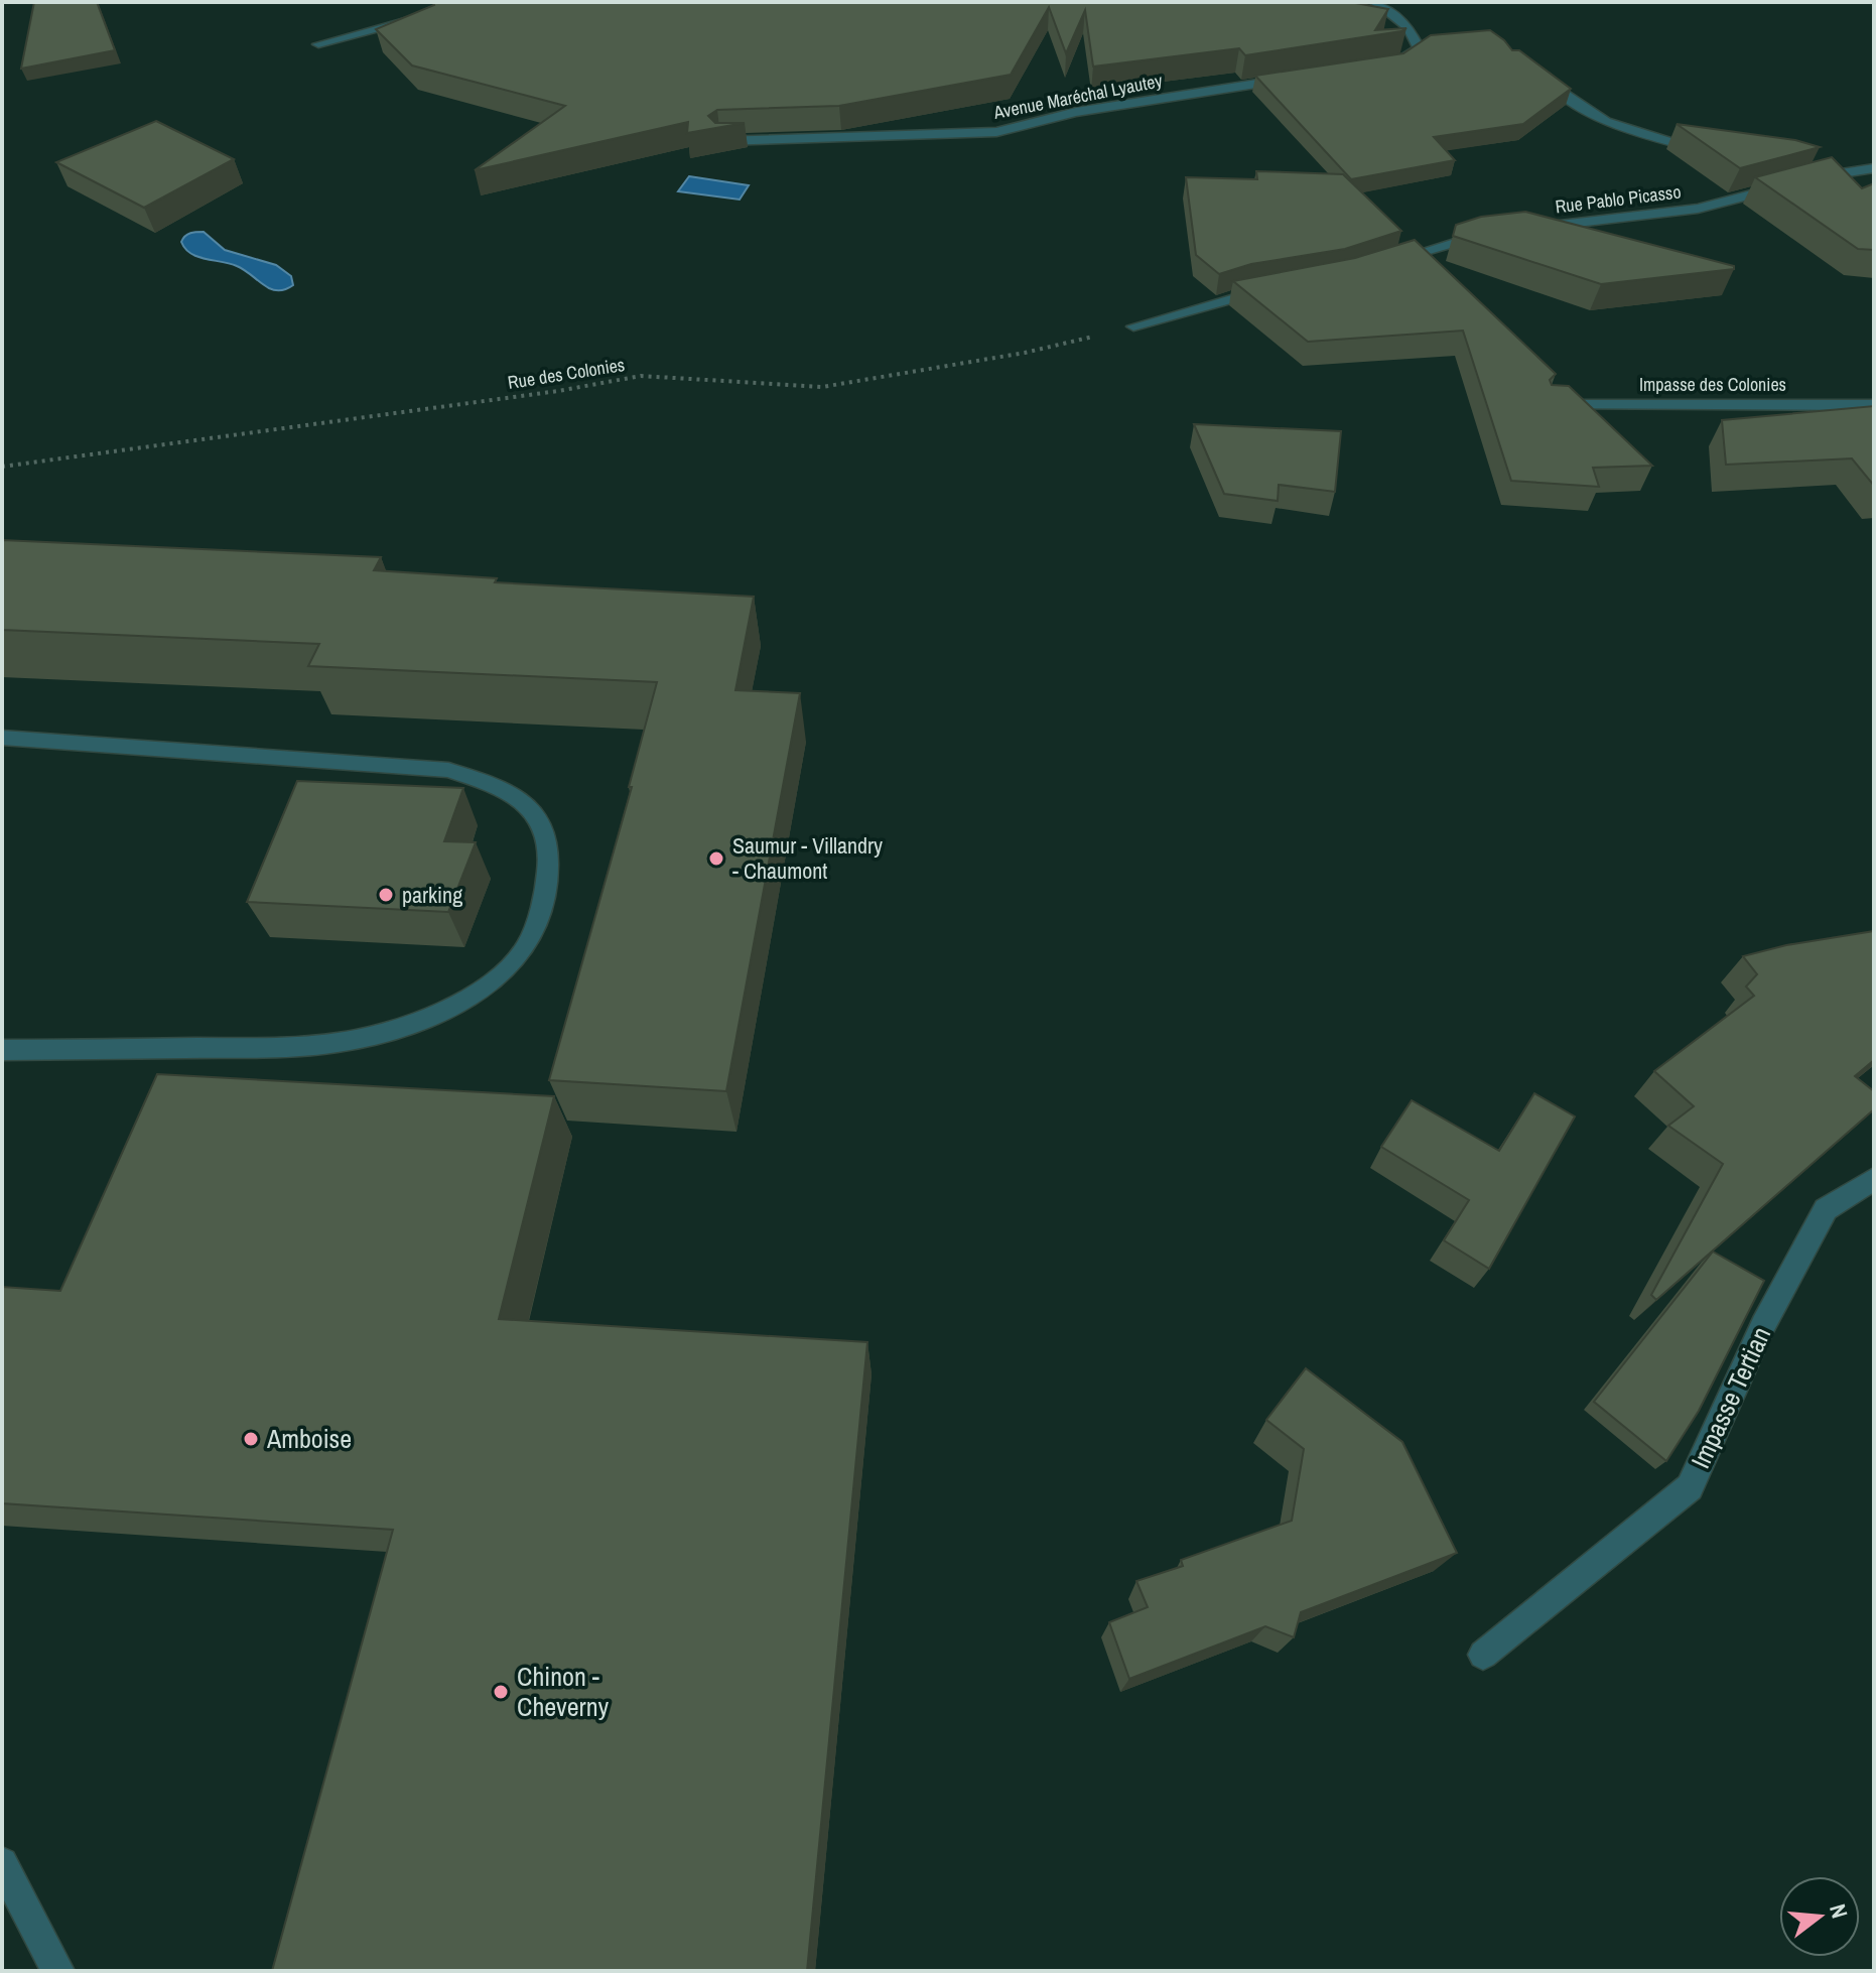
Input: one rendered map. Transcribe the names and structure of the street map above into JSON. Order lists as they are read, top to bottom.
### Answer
{
  "streets": {
    "street": [
      "Avenue Maréchal Lyautey",
      "Rue Pablo Picasso",
      "Impasse des Colonies",
      "Impasse Tertian"
    ],
    "path": ["Rue des Colonies"]
  },
  "places": [
    "Saumur - Villandry - Chaumont",
    "parking",
    "Amboise",
    "Chinon - Cheverny"
  ],
  "north": "right"
}
